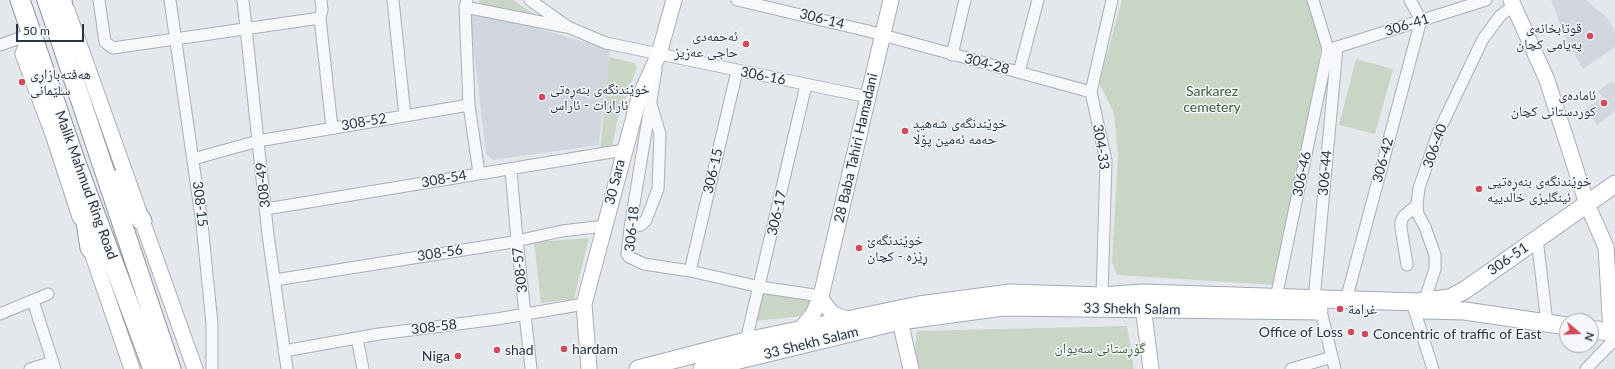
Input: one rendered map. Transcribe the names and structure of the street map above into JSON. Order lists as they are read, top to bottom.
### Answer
{
  "streets": {
    "highway": ["Malik Mahmud Ring Road"],
    "main road": ["306-51", "33 Shekh Salam"],
    "street": [
      "306-14",
      "306-41",
      "304-28",
      "306-16",
      "308-52",
      "306-40",
      "304-33",
      "28 Baba Tahiri Hamadani",
      "306-42",
      "306-15",
      "306-44",
      "306-46",
      "308-54",
      "30 Sara",
      "308-49",
      "308-15",
      "306-17",
      "306-18",
      "308-56",
      "308-57",
      "308-58"
    ]
  },
  "crossings": [
    ["306-14", "304-28"],
    ["306-14", "28 Baba Tahiri Hamadani"],
    ["306-41", "306-42"],
    ["306-41", "306-44"],
    ["306-41", "306-46"],
    ["304-28", "304-33"],
    ["304-28", "28 Baba Tahiri Hamadani"],
    ["306-16", "28 Baba Tahiri Hamadani"],
    ["306-16", "306-15"],
    ["306-16", "30 Sara"],
    ["306-16", "306-17"],
    ["306-16", "306-18"],
    ["308-52", "308-49"],
    ["308-52", "308-15"],
    ["306-40", "306-51"],
    ["306-40", "33 Shekh Salam"],
    ["304-33", "33 Shekh Salam"],
    ["28 Baba Tahiri Hamadani", "306-18"],
    ["28 Baba Tahiri Hamadani", "33 Shekh Salam"],
    ["306-42", "33 Shekh Salam"],
    ["306-15", "306-18"],
    ["306-44", "306-46"],
    ["306-44", "33 Shekh Salam"],
    ["306-46", "33 Shekh Salam"],
    ["308-54", "30 Sara"],
    ["308-54", "308-49"],
    ["308-54", "308-57"],
    ["30 Sara", "306-18"],
    ["30 Sara", "308-56"],
    ["30 Sara", "308-58"],
    ["308-49", "308-56"],
    ["308-49", "308-58"],
    ["306-17", "306-18"],
    ["306-17", "33 Shekh Salam"],
    ["308-56", "308-57"],
    ["306-51", "33 Shekh Salam"],
    ["308-57", "308-58"]
  ],
  "parks": ["Sarkarez cemetery", "گۆڕستانی سەیوان"],
  "places": [
    "قوتابخانەی پەیامی کچان",
    "ئەحمەدی حاجی عەزیز",
    "هەفتەبازاڕی سلێمانی",
    "خوێندنگەی بنەڕەتی ئارارات - ئاراس",
    "ئامادەی کوردستانی کچان",
    "خوێندنگەی شەهید حەمە ئەمین پۆڵا",
    "خوێندنگەی بنەڕەتیی ئینگلیزی خالدییە",
    "خوێندنگەێ ڕێزە - کچان",
    "غرامة",
    "Office of Loss",
    "Concentric of traffic of East",
    "hardam",
    "shad",
    "Niga"
  ],
  "scale_bar": "50 m",
  "north": "right"
}
